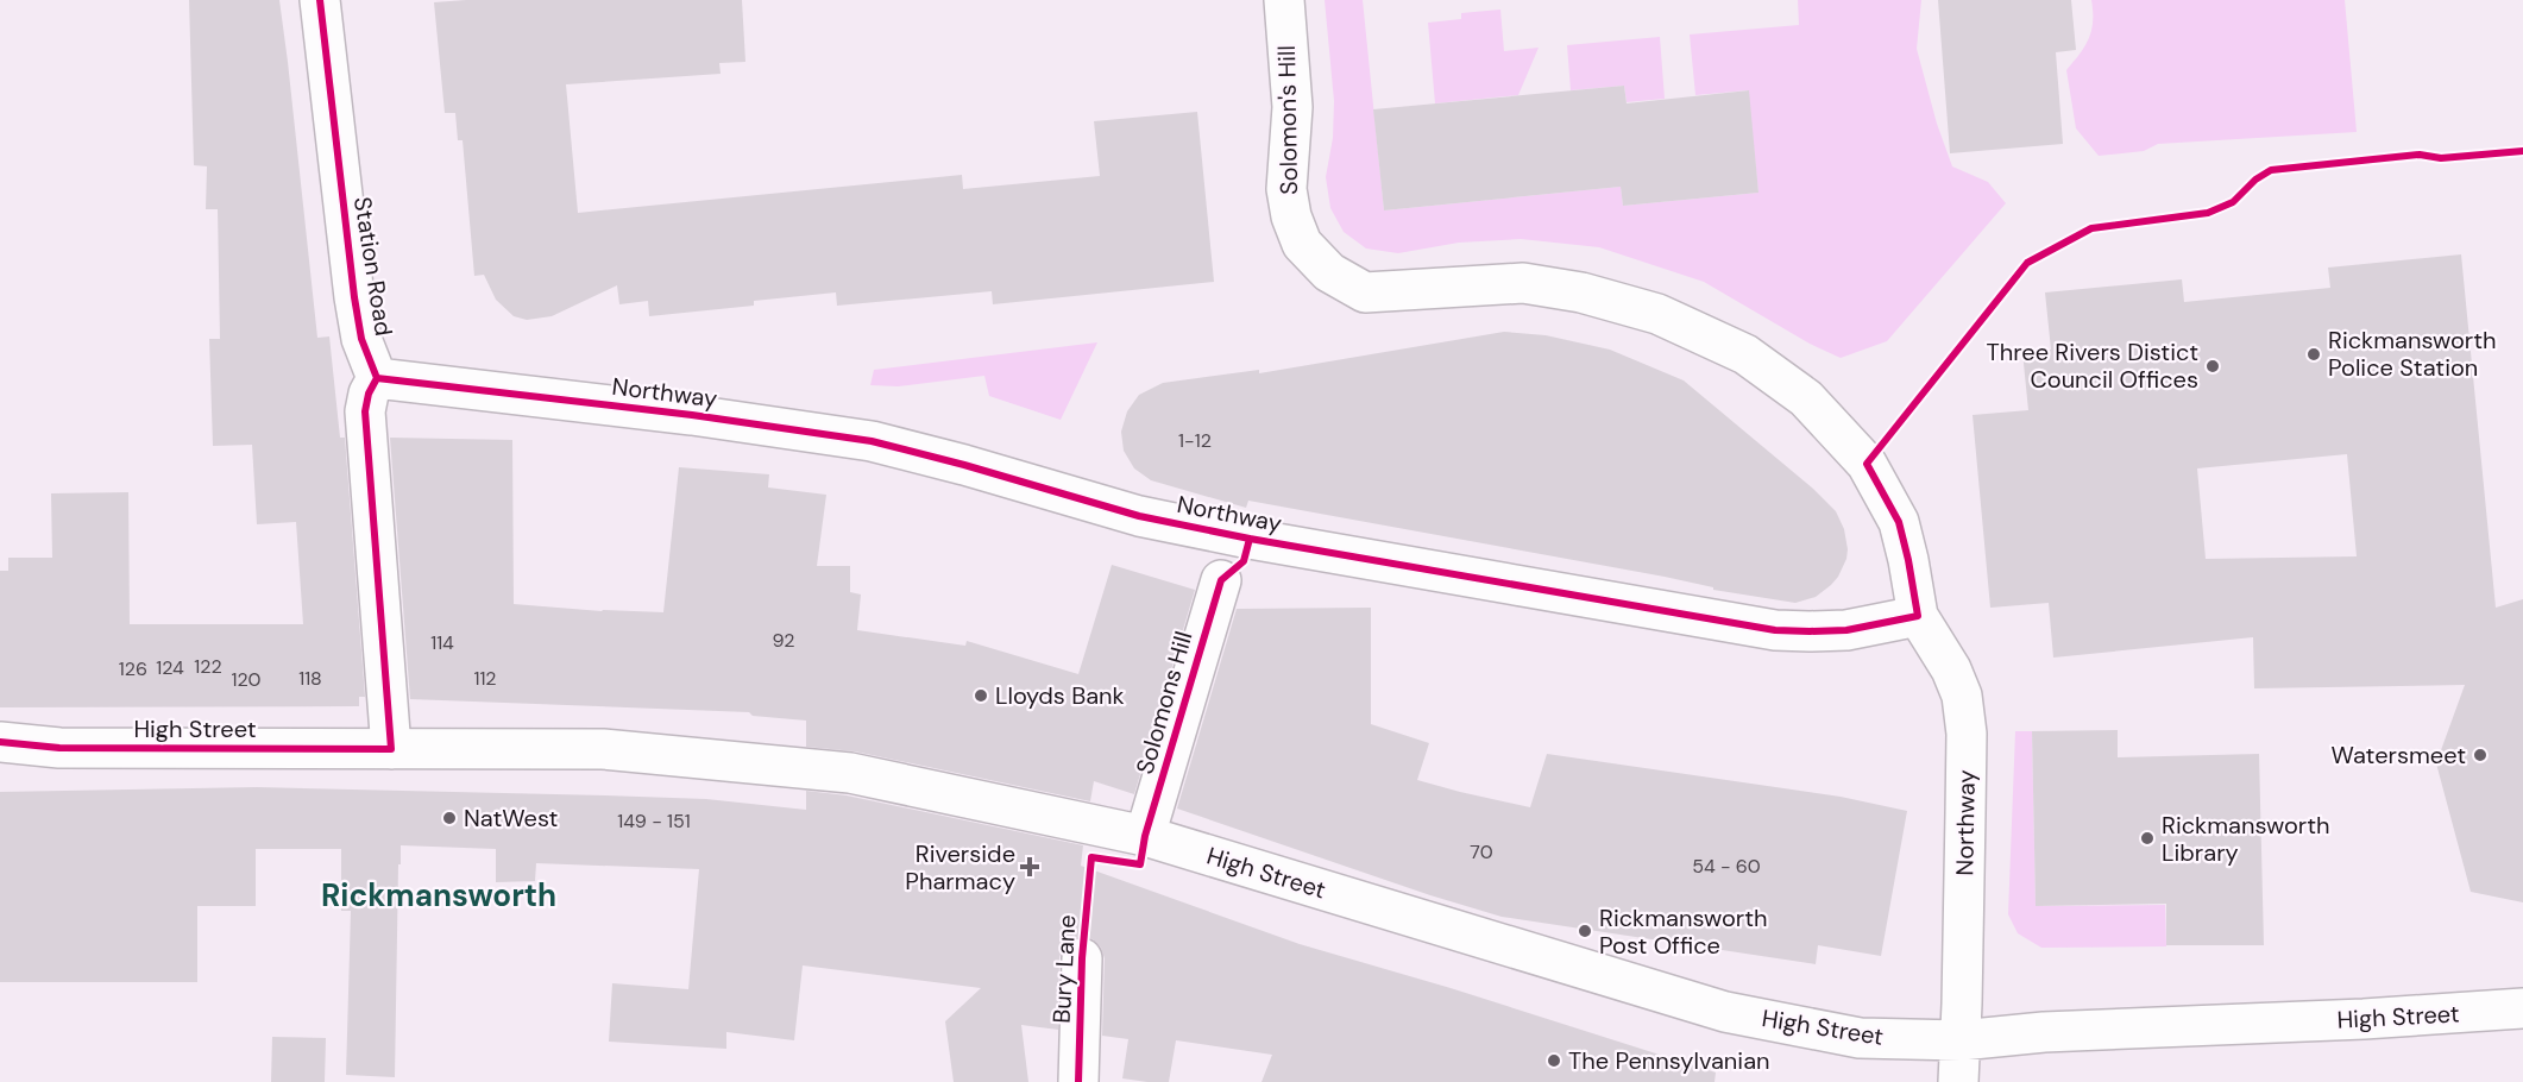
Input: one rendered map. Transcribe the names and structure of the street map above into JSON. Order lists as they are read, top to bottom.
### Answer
{
  "streets": {
    "street": [
      "Solomon's Hill",
      "Station Road",
      "Northway",
      "Solomons Hill",
      "High Street",
      "Bury Lane"
    ]
  },
  "crossings": [
    ["Solomon's Hill", "Northway"],
    ["Station Road", "Northway"],
    ["Northway", "High Street"],
    ["Solomons Hill", "High Street"]
  ],
  "districts": ["Rickmansworth"],
  "places": {
    "other": [
      "Rickmansworth Police Station",
      "Three Rivers Distict Council Offices",
      "Lloyds Bank",
      "Watersmeet",
      "NatWest",
      "Rickmansworth Library",
      "Rickmansworth Post Office",
      "The Pennsylvanian"
    ],
    "health": ["Riverside Pharmacy"]
  },
  "house_numbers": [
    "1-12",
    "92",
    "114",
    "122",
    "124",
    "126",
    "118",
    "112",
    "120",
    "149 - 151",
    "70",
    "54 - 60"
  ]
}
